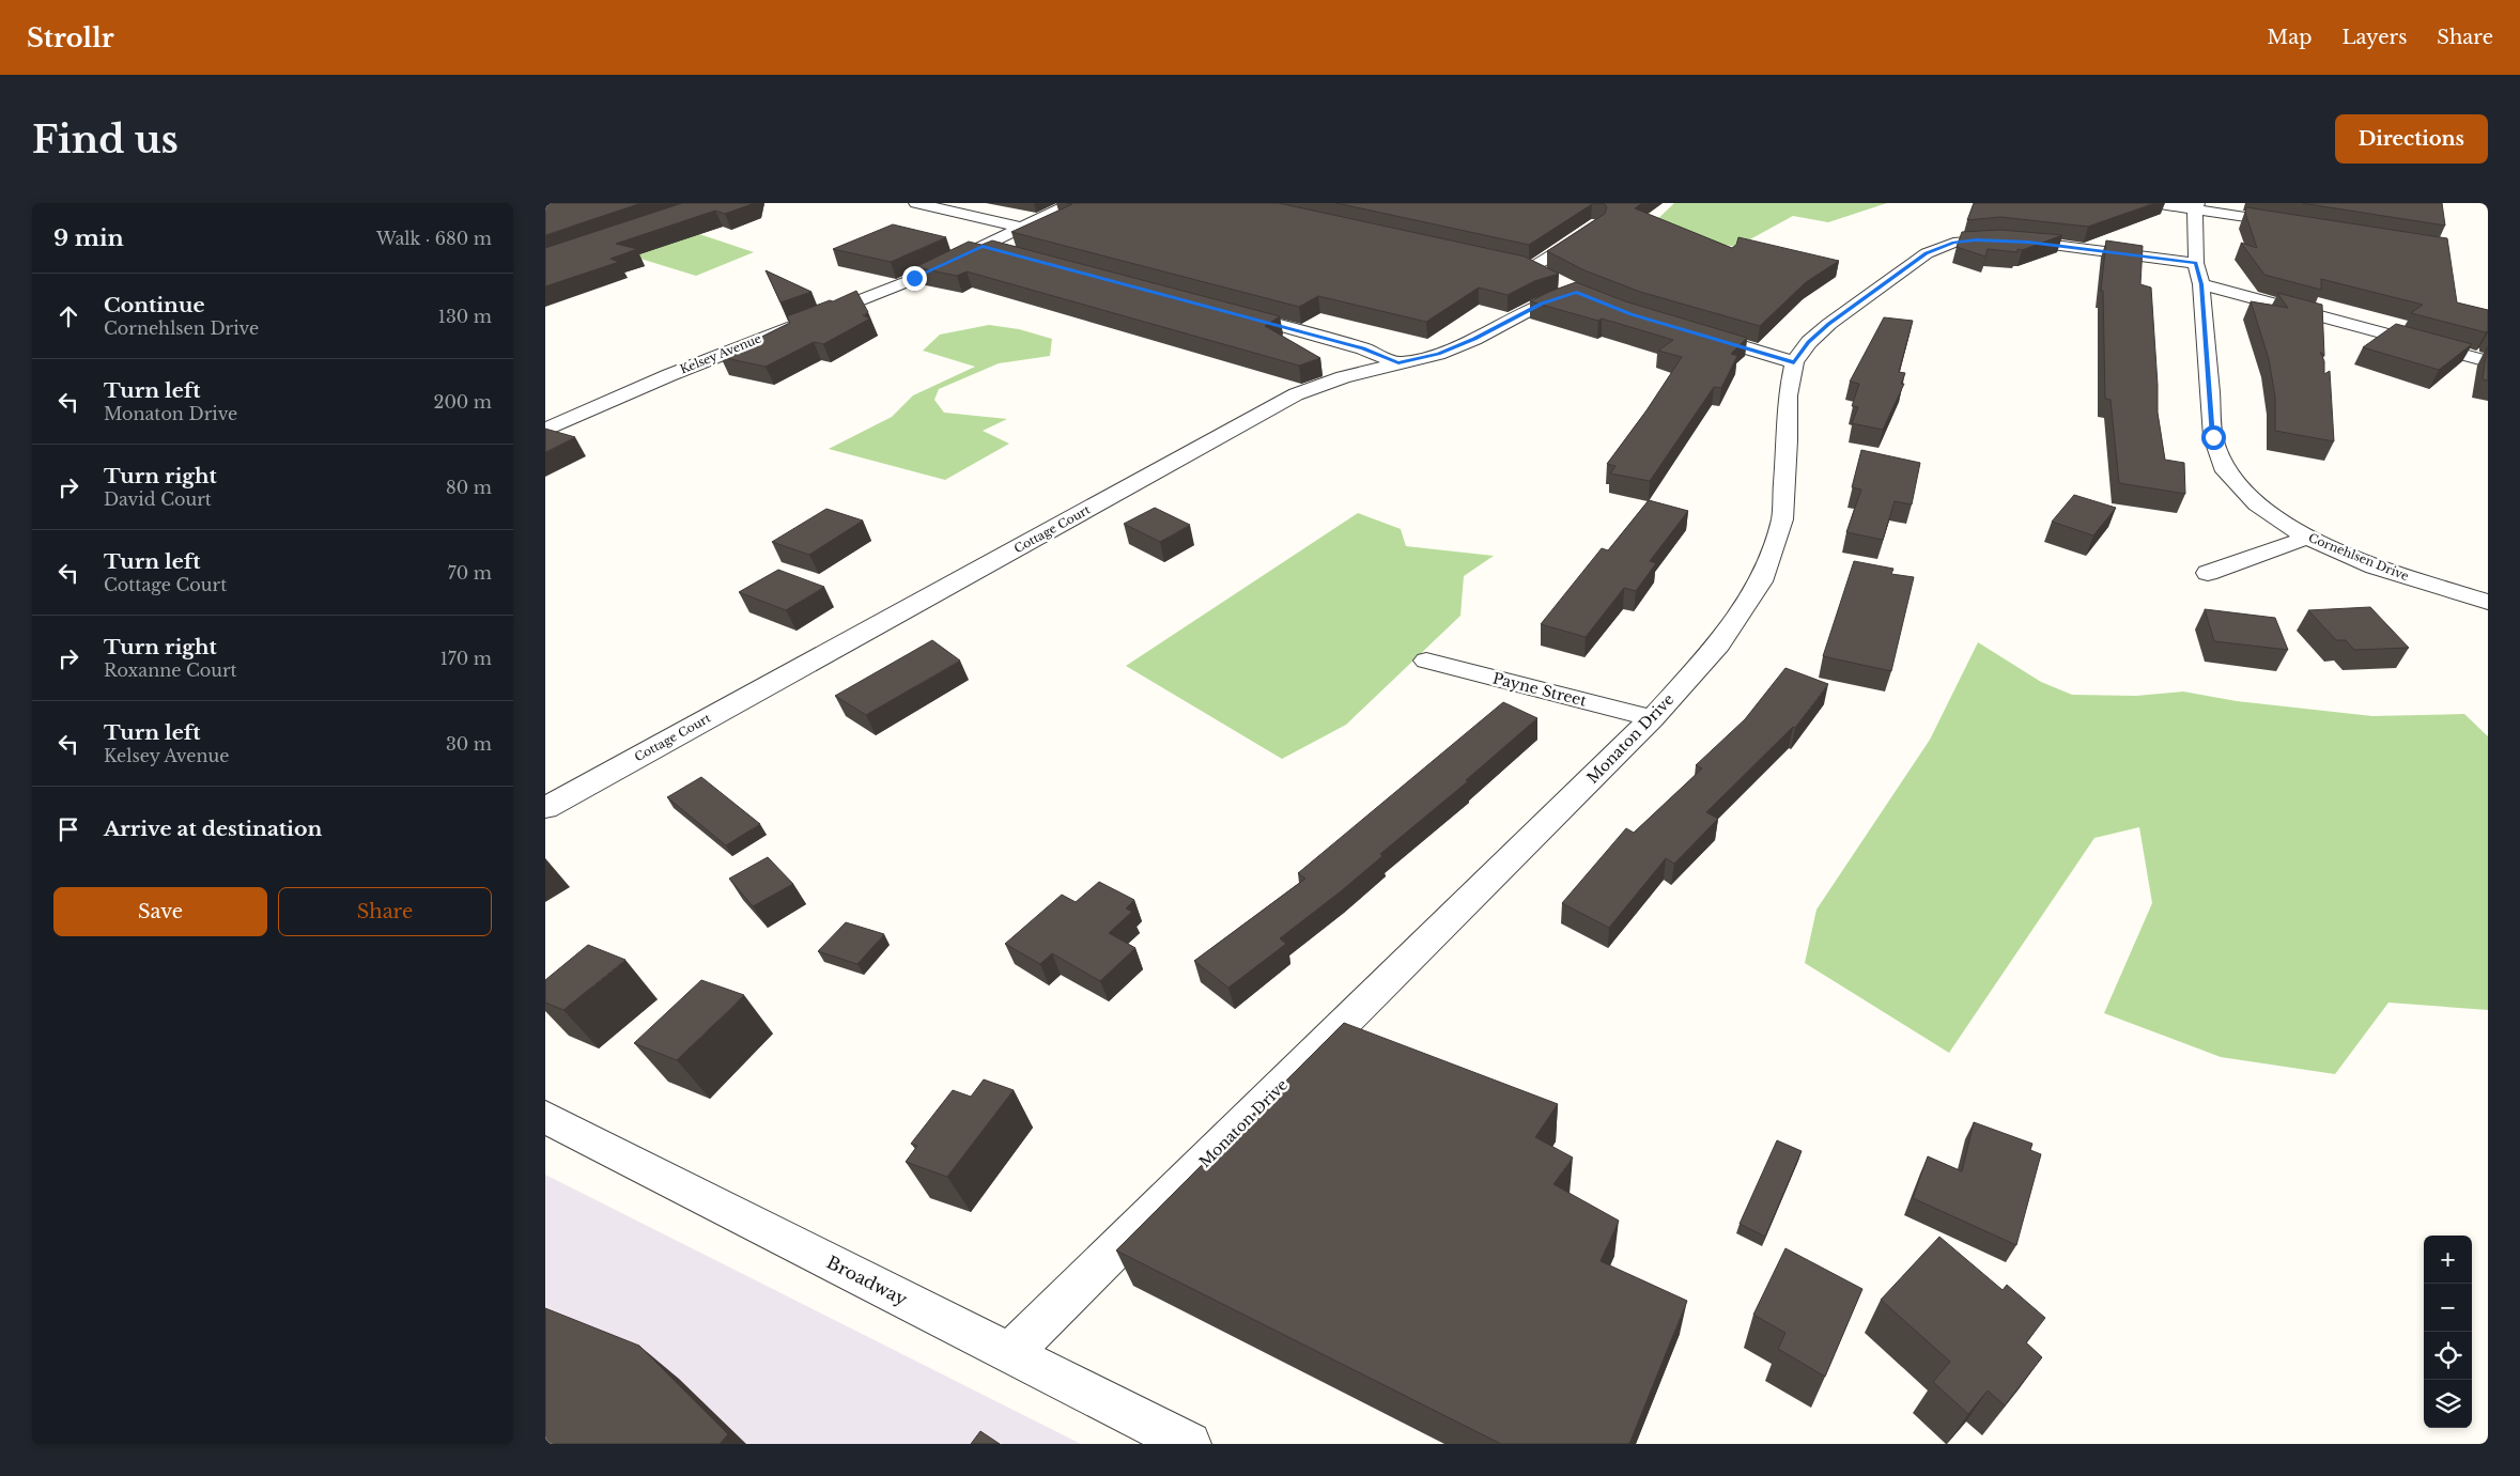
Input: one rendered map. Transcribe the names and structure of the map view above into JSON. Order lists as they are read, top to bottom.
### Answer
{
  "streets": {
    "street": [
      "Kelsey Avenue",
      "Cottage Court",
      "Cornehlsen Drive",
      "Payne Street",
      "Monaton Drive",
      "Broadway"
    ]
  },
  "crossings": [
    ["Cornehlsen Drive", "Monaton Drive"],
    ["Payne Street", "Monaton Drive"],
    ["Monaton Drive", "Broadway"]
  ],
  "page": {
    "header": "Strollr",
    "nav": ["Map", "Layers", "Share"],
    "buttons": [
      "Directions",
      ["Save", "Share"]
    ],
    "title": "Find us",
    "heading": ["9 min", "Walk · 680 m"],
    "list": [
      ["Continue", "Cornehlsen Drive", "130 m"],
      ["Turn left", "Monaton Drive", "200 m"],
      ["Turn right", "David Court", "80 m"],
      ["Turn left", "Cottage Court", "70 m"],
      ["Turn right", "Roxanne Court", "170 m"],
      ["Turn left", "Kelsey Avenue", "30 m"],
      "Arrive at destination"
    ],
    "map_buttons": ["+", "−"]
  }
}
